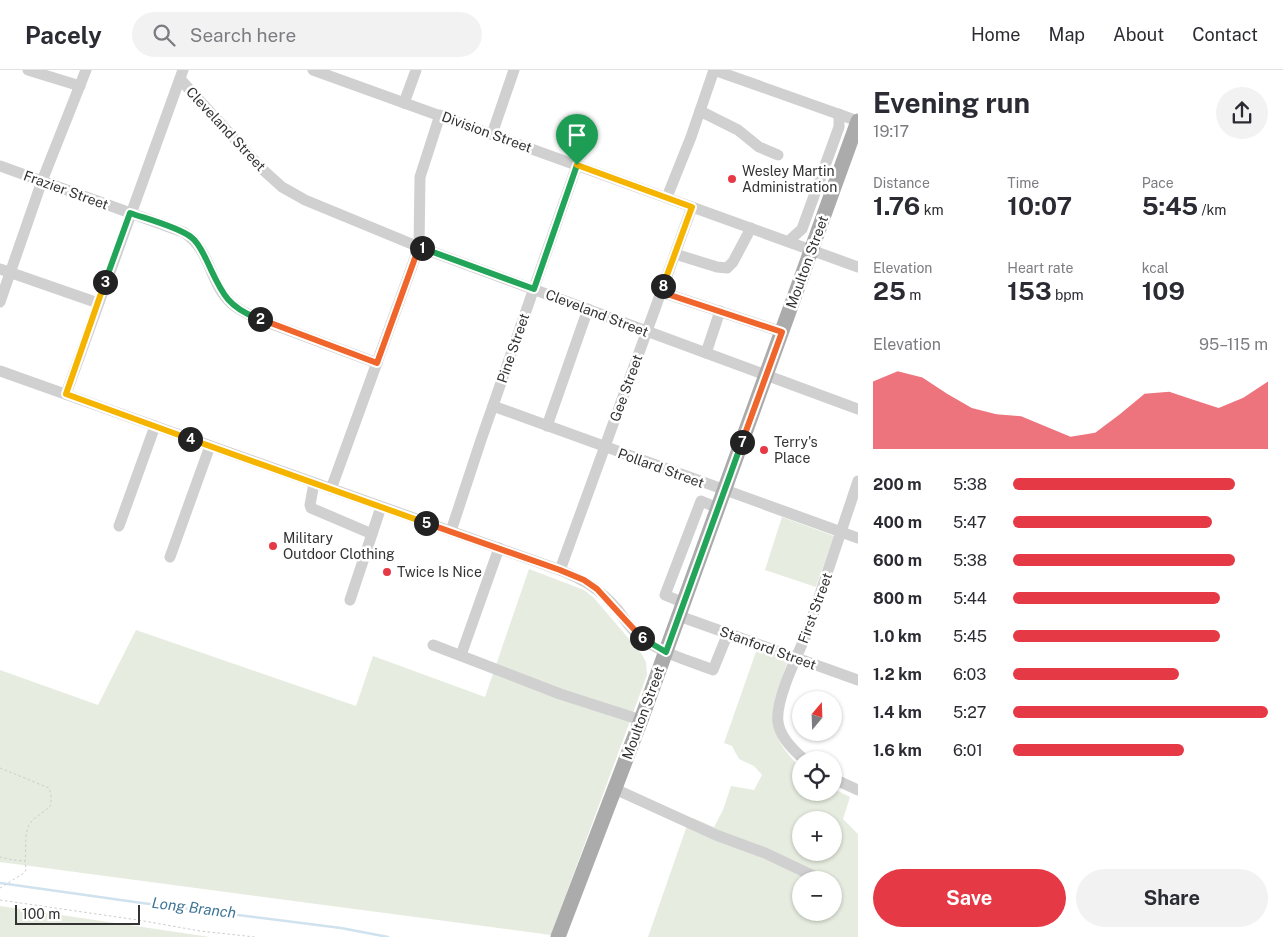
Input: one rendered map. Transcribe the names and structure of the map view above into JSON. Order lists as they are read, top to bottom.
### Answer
{
  "streets": {
    "main road": ["Moulton Street"],
    "street": [
      "Cleveland Street",
      "Division Street",
      "Frazier Street",
      "Pine Street",
      "Gee Street",
      "Pollard Street",
      "First Street",
      "Stanford Street"
    ]
  },
  "crossings": [
    ["Cleveland Street", "Moulton Street"],
    ["Cleveland Street", "Pine Street"],
    ["Cleveland Street", "Gee Street"],
    ["Division Street", "Moulton Street"],
    ["Division Street", "Pine Street"],
    ["Division Street", "Gee Street"],
    ["Moulton Street", "Pollard Street"],
    ["Moulton Street", "Stanford Street"],
    ["Pine Street", "Pollard Street"],
    ["Gee Street", "Pollard Street"],
    ["Pollard Street", "First Street"],
    ["First Street", "Stanford Street"]
  ],
  "water": ["Long Branch"],
  "places": [
    "Wesley Martin Administration",
    "Terry's Place",
    "Military Outdoor Clothing",
    "Twice Is Nice"
  ],
  "scale_bar": "100 m",
  "north": "top",
  "page": {
    "header": "Pacely",
    "search": "Search here",
    "nav": [
      "Home",
      "Map",
      "About",
      "Contact"
    ],
    "heading": ["Evening run", "19:17"],
    "stats": [
      ["Distance", "1.76 km"],
      ["Time", "10:07"],
      ["Pace", "5:45 /km"],
      ["Elevation", "25 m"],
      ["Heart rate", "153 bpm"],
      ["kcal", "109"]
    ],
    "pins": [
      "1",
      "3",
      "8",
      "2",
      "4",
      "7",
      "5",
      "6"
    ],
    "chart": ["Elevation", "95–115 m"],
    "list": [
      {
        "name": "200 m",
        "note": "5:38"
      },
      {
        "name": "400 m",
        "note": "5:47"
      },
      {
        "name": "600 m",
        "note": "5:38"
      },
      {
        "name": "800 m",
        "note": "5:44"
      },
      {
        "name": "1.0 km",
        "note": "5:45"
      },
      {
        "name": "1.2 km",
        "note": "6:03"
      },
      {
        "name": "1.4 km",
        "note": "5:27"
      },
      {
        "name": "1.6 km",
        "note": "6:01"
      }
    ],
    "map_buttons": ["+", "−"],
    "buttons": ["Save", "Share"],
    "scale": "100 m"
  }
}
